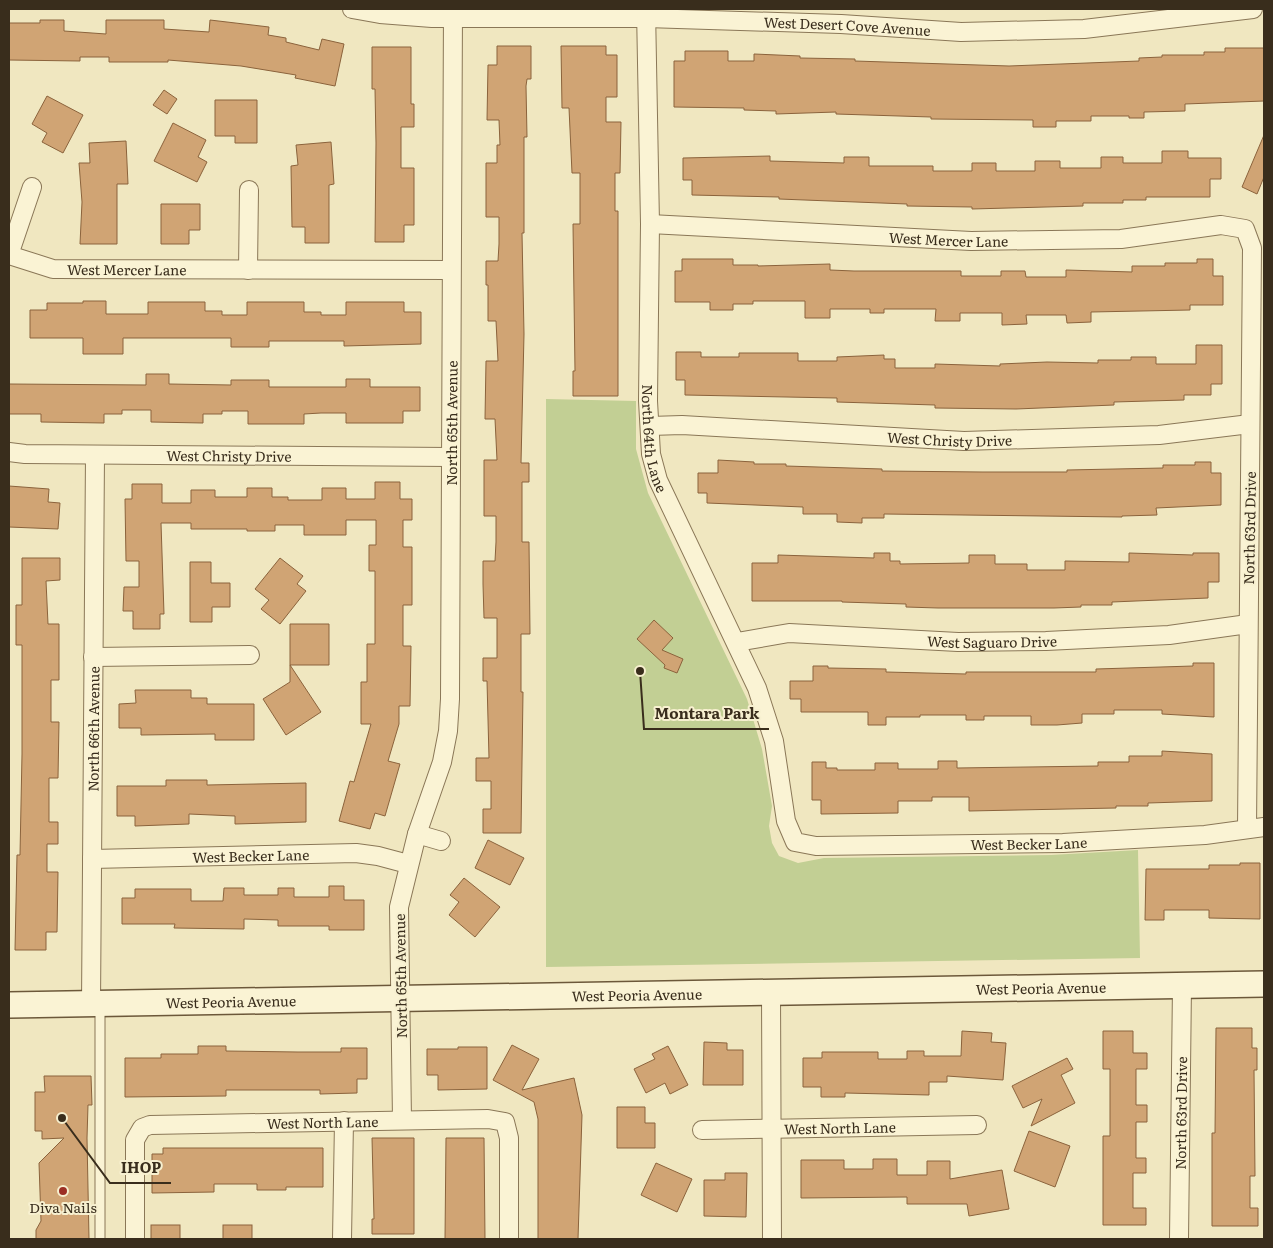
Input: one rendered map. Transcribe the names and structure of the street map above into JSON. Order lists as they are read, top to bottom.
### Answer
{
  "streets": {
    "main road": ["West Peoria Avenue"],
    "street": [
      "West Desert Cove Avenue",
      "West Mercer Lane",
      "North 65th Avenue",
      "North 64th Lane",
      "West Christy Drive",
      "North 63rd Drive",
      "West Saguaro Drive",
      "North 66th Avenue",
      "West Becker Lane",
      "West North Lane"
    ]
  },
  "crossings": [
    ["West Desert Cove Avenue", "North 65th Avenue"],
    ["West Desert Cove Avenue", "North 64th Lane"],
    ["West Mercer Lane", "North 65th Avenue"],
    ["West Mercer Lane", "North 64th Lane"],
    ["West Mercer Lane", "North 63rd Drive"],
    ["North 65th Avenue", "West Christy Drive"],
    ["North 65th Avenue", "West Becker Lane"],
    ["North 65th Avenue", "West Peoria Avenue"],
    ["North 65th Avenue", "West North Lane"],
    ["North 64th Lane", "West Christy Drive"],
    ["North 64th Lane", "West Saguaro Drive"],
    ["North 64th Lane", "West Becker Lane"],
    ["West Christy Drive", "North 63rd Drive"],
    ["West Christy Drive", "North 66th Avenue"],
    ["North 63rd Drive", "West Saguaro Drive"],
    ["North 63rd Drive", "West Becker Lane"],
    ["North 63rd Drive", "West Peoria Avenue"],
    ["North 66th Avenue", "West Becker Lane"],
    ["North 66th Avenue", "West Peoria Avenue"]
  ],
  "places": ["Montara Park", "IHOP", "Diva Nails"]
}
